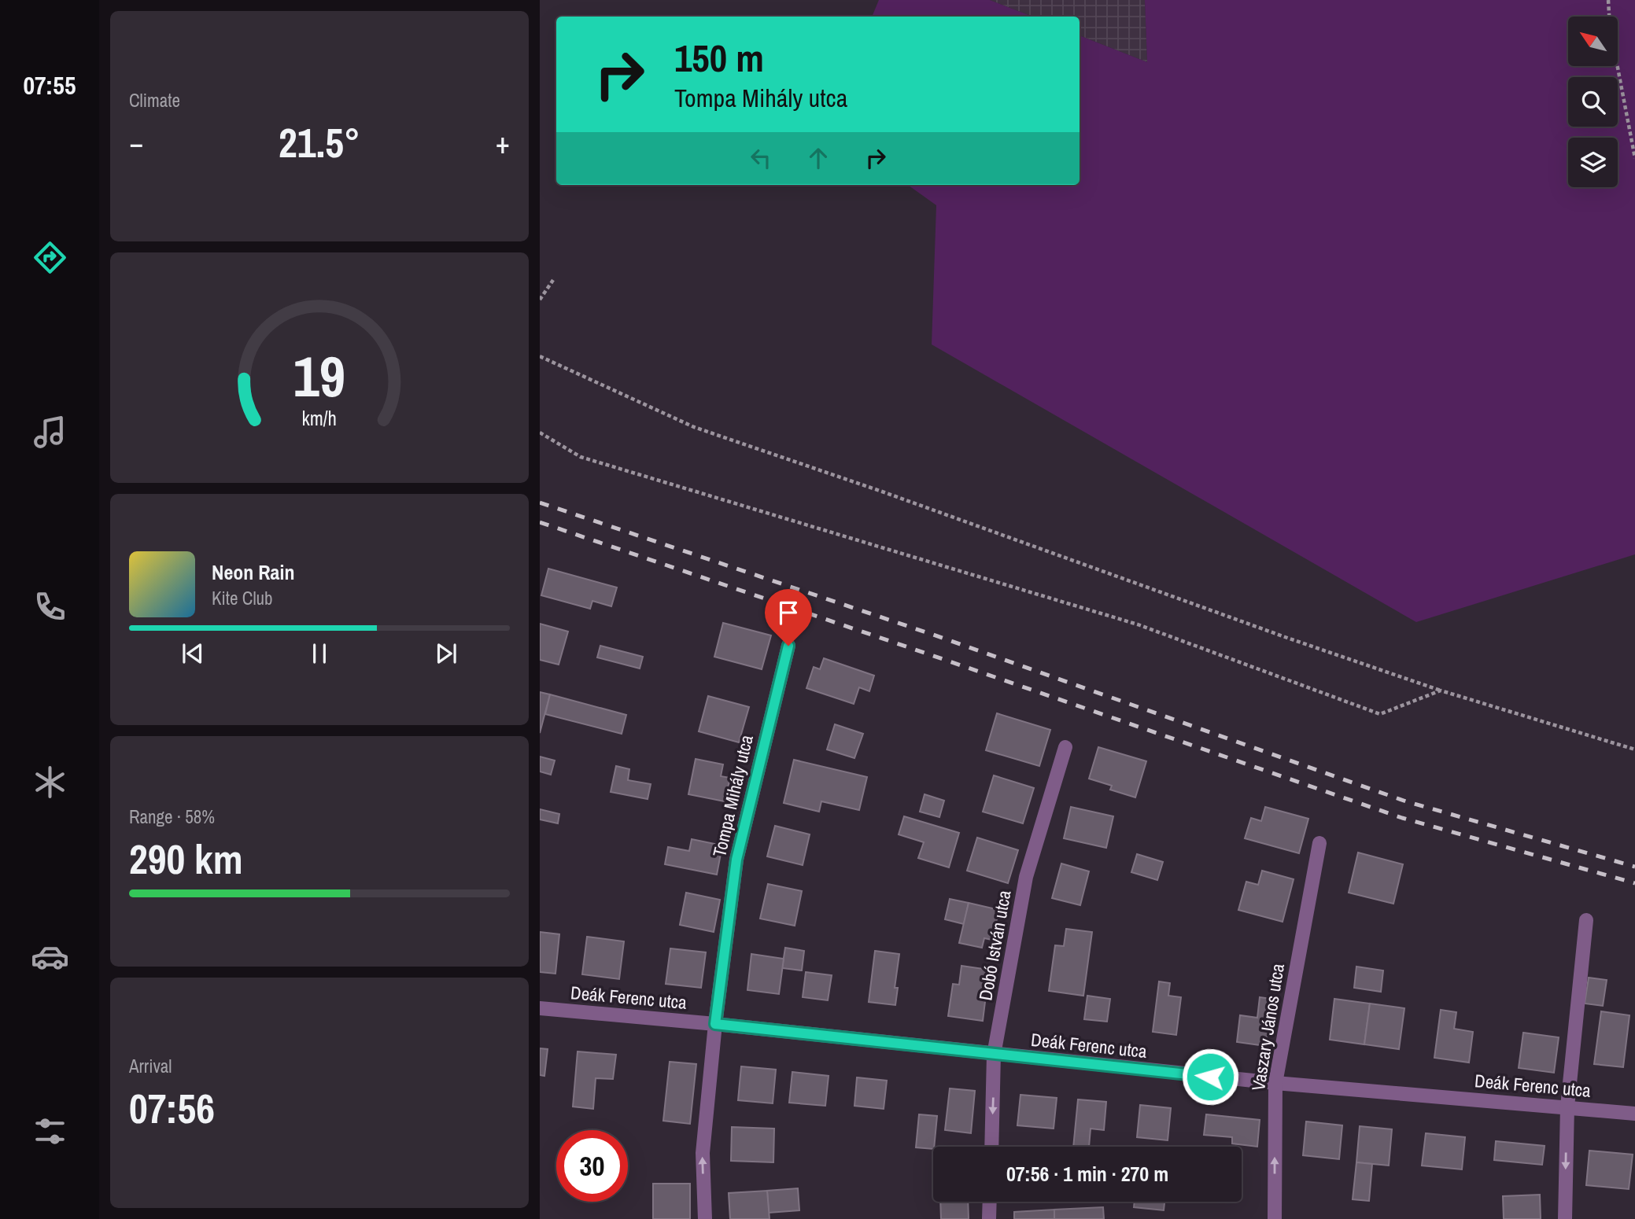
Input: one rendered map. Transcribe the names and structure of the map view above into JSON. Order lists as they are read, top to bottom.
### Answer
{
  "streets": {
    "street": [
      "Tompa Mihály utca",
      "Dobó István utca",
      "Deák Ferenc utca",
      "Vaszary János utca"
    ]
  },
  "crossings": [
    ["Tompa Mihály utca", "Deák Ferenc utca"],
    ["Dobó István utca", "Deák Ferenc utca"],
    ["Deák Ferenc utca", "Vaszary János utca"]
  ],
  "one_way": ["Vaszary János utca"],
  "north": "top left",
  "page": {
    "tabs": "07:55",
    "tile": [
      "Climate",
      ["Range · 58%", "290 km"],
      ["Arrival", "07:56"]
    ],
    "turn": ["150 m", "Tompa Mihály utca"],
    "heat": ["−", "21.5°", "+"],
    "song": ["Neon Rain", "Kite Club"],
    "limit": "30",
    "trip": "07:56 · 1 min · 270 m",
    "gauge": ["19", "km/h"]
  }
}
